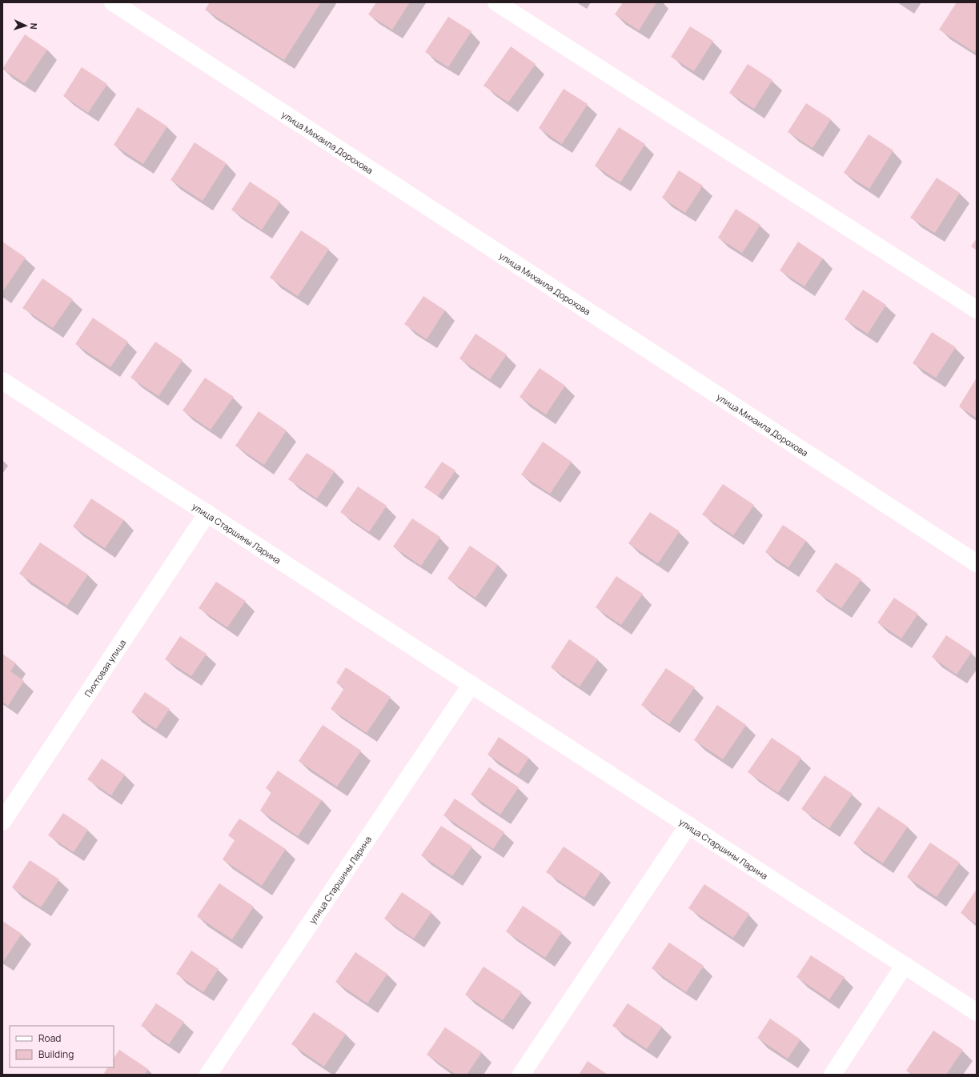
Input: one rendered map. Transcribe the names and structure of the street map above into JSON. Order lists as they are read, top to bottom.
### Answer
{
  "streets": {
    "street": ["улица Михаила Дорохова", "улица Старшины Ларина", "Пихтовая улица"]
  },
  "crossings": [
    ["улица Старшины Ларина", "Пихтовая улица"]
  ],
  "legend": ["Road", "Building"],
  "north": "right"
}
